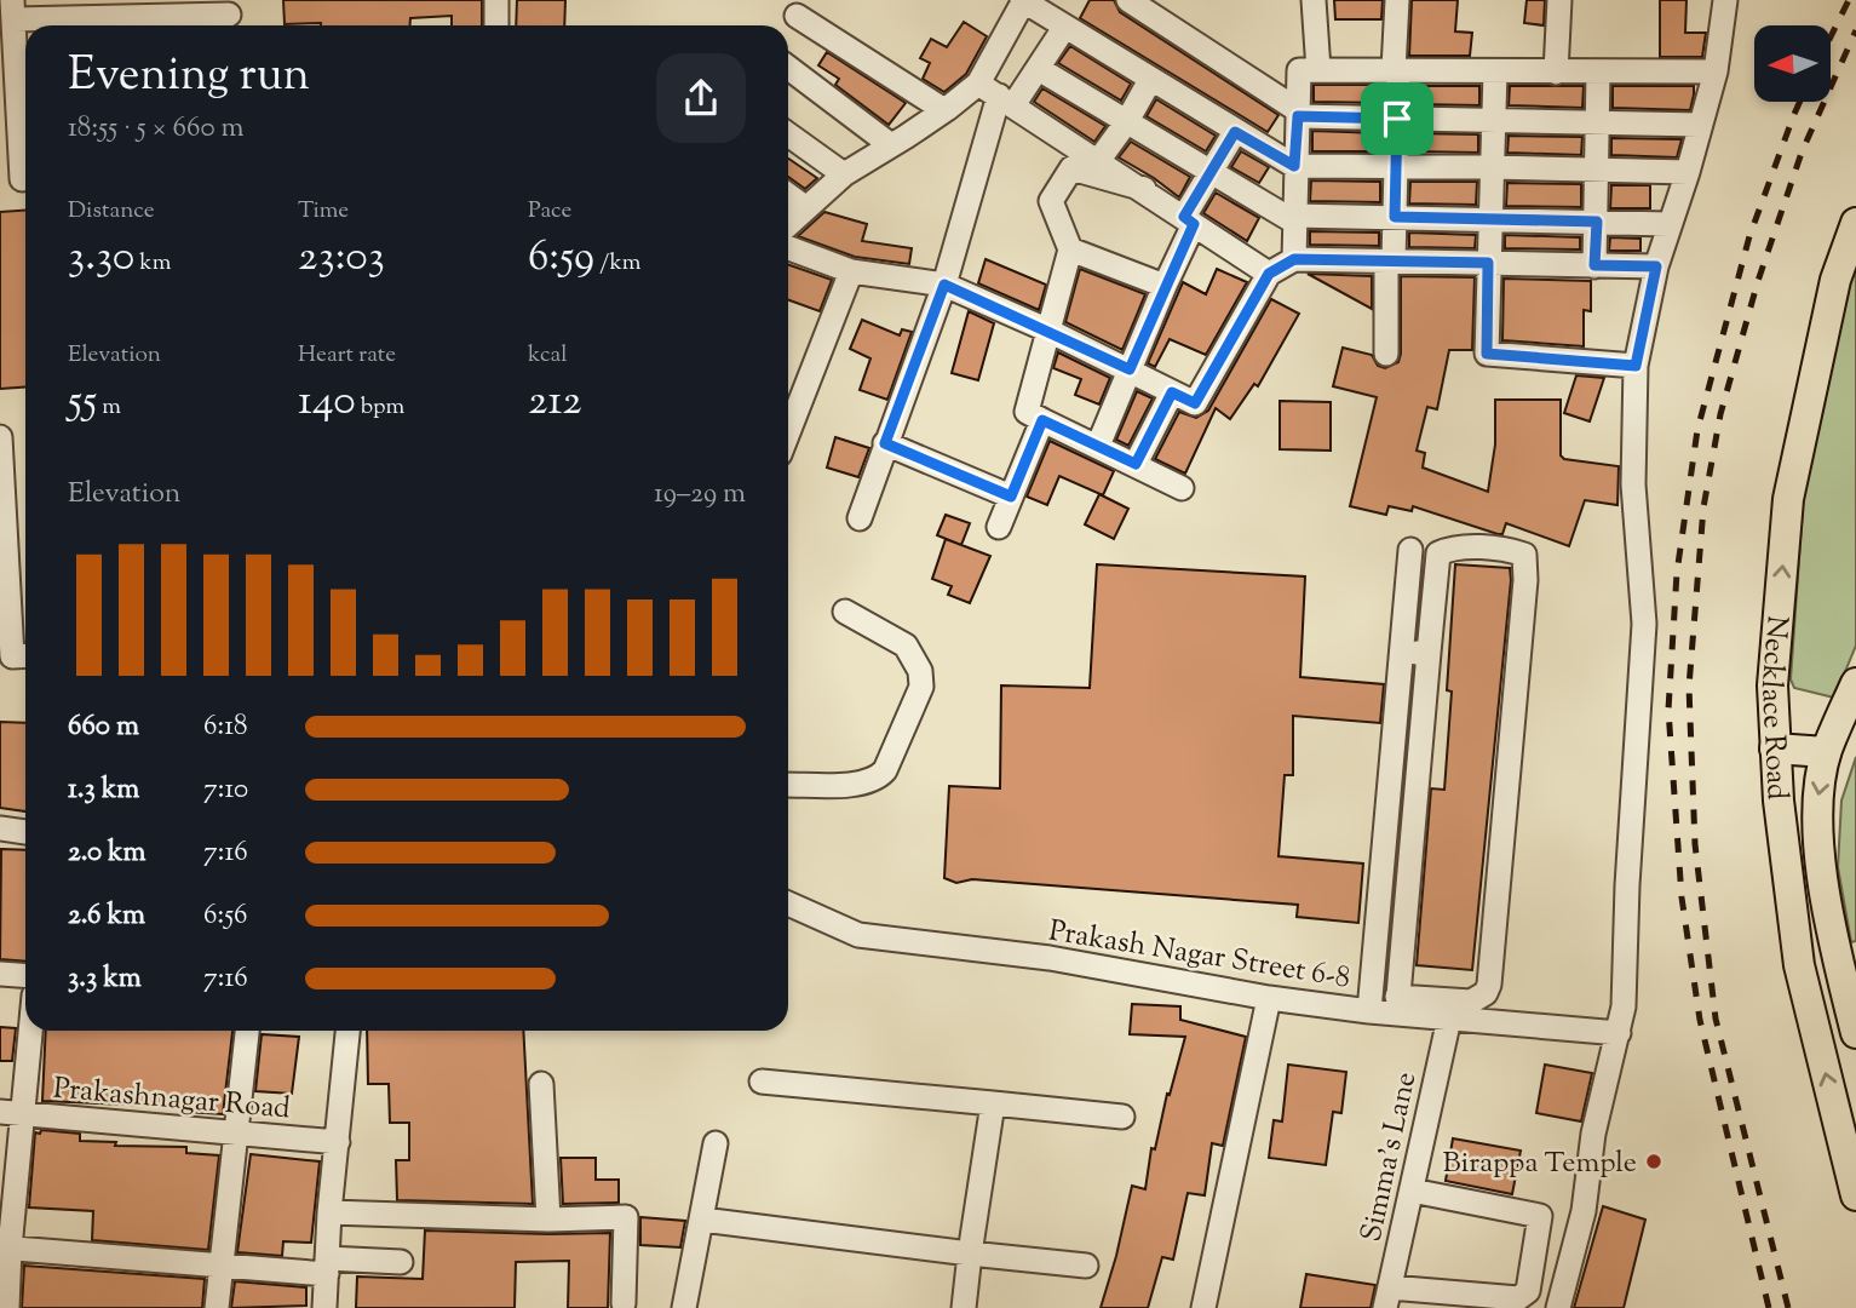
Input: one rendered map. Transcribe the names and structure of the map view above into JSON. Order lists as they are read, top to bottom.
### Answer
{
  "streets": {
    "main road": ["Necklace Road"],
    "street": ["Prakash Nagar Street 6-8", "Prakashnagar Road", "Simma's Lane"]
  },
  "crossings": [
    ["Prakash Nagar Street 6-8", "Simma's Lane"]
  ],
  "places": ["Birappa Temple"],
  "north": "left",
  "page": {
    "heading": ["Evening run", "18:55 · 5 × 660 m"],
    "stats": [
      ["Distance", "3.30 km"],
      ["Time", "23:03"],
      ["Pace", "6:59 /km"],
      ["Elevation", "55 m"],
      ["Heart rate", "140 bpm"],
      ["kcal", "212"]
    ],
    "chart": ["Elevation", "19–29 m"],
    "list": [
      {
        "name": "660 m",
        "note": "6:18"
      },
      {
        "name": "1.3 km",
        "note": "7:10"
      },
      {
        "name": "2.0 km",
        "note": "7:16"
      },
      {
        "name": "2.6 km",
        "note": "6:56"
      },
      {
        "name": "3.3 km",
        "note": "7:16"
      }
    ]
  }
}
